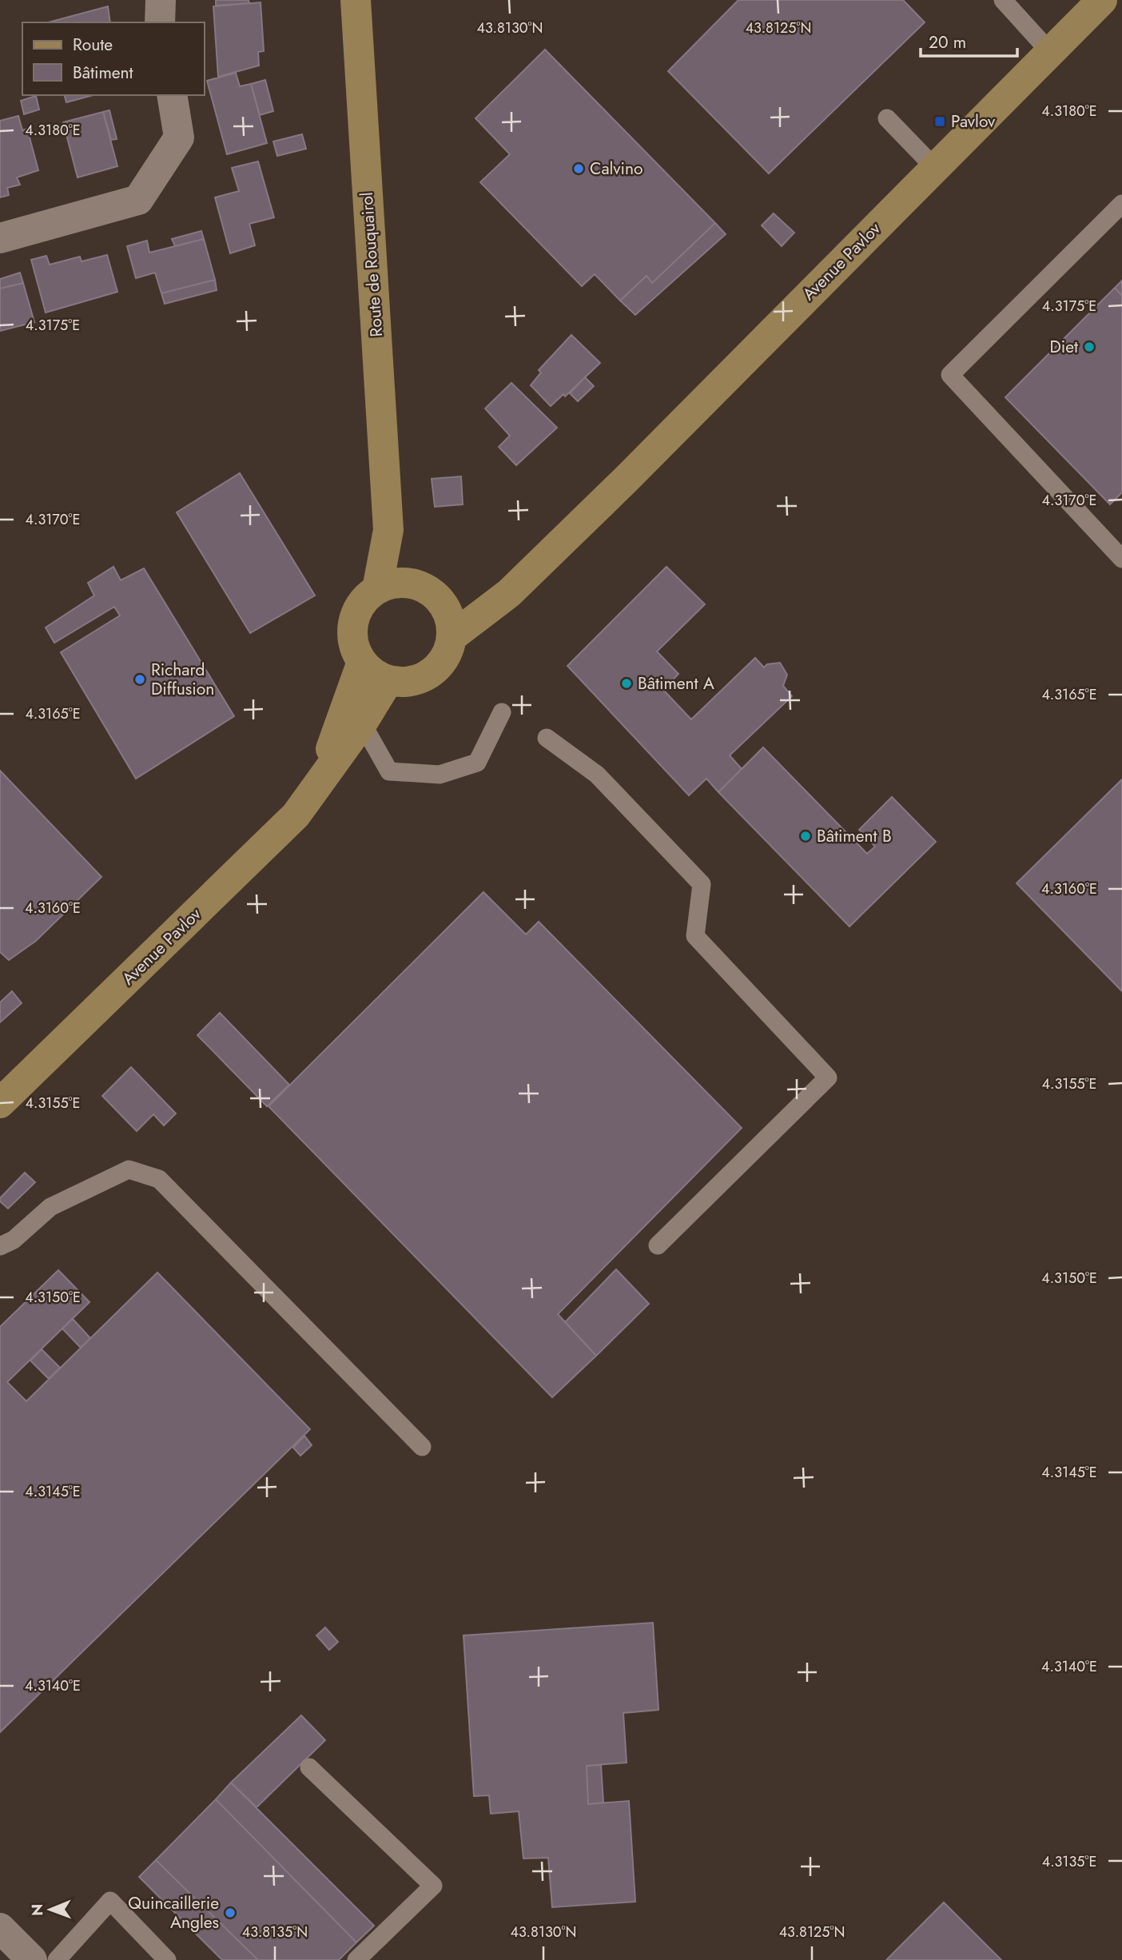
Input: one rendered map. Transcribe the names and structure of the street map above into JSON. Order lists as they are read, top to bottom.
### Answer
{
  "streets": {
    "street": ["Avenue Pavlov", "Route de Rouquairol"]
  },
  "crossings": [
    ["Avenue Pavlov", "Route de Rouquairol"]
  ],
  "places": {
    "transit": ["Pavlov"],
    "other": [
      "Calvino",
      "Diet",
      "Richard Diffusion",
      "Bâtiment A",
      "Bâtiment B",
      "Quincaillerie Angles"
    ]
  },
  "legend": ["Route", "Bâtiment"],
  "scale_bar": "20 m",
  "north": "left",
  "coordinates": [
    "43.8130°N",
    "43.8125°N",
    "4.3180°E",
    "4.3175°E",
    "4.3170°E",
    "4.3165°E",
    "4.3160°E",
    "4.3155°E",
    "4.3150°E",
    "4.3145°E",
    "4.3140°E",
    "4.3135°E",
    "43.8135°N"
  ]
}
